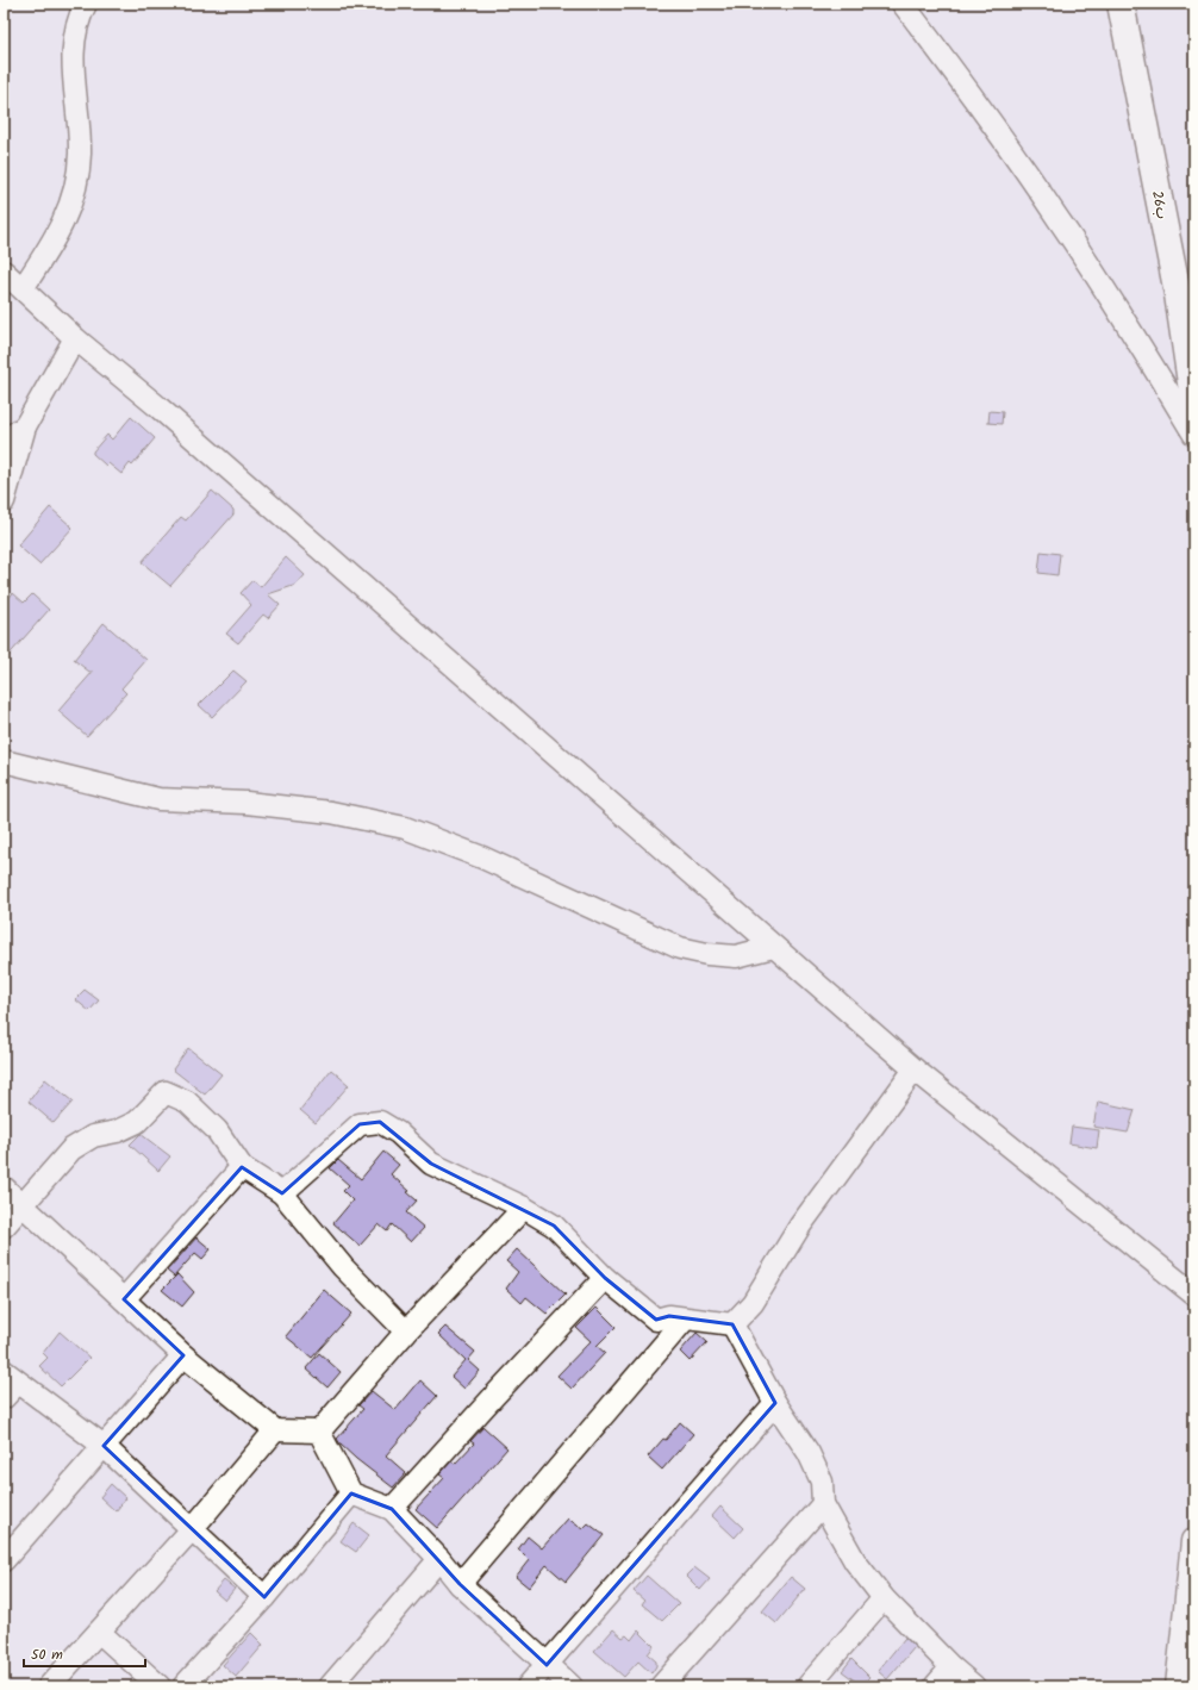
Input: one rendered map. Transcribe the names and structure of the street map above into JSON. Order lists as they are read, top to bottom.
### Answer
{
  "streets": {
    "highway": ["26ب"]
  },
  "scale_bar": "50 m"
}
